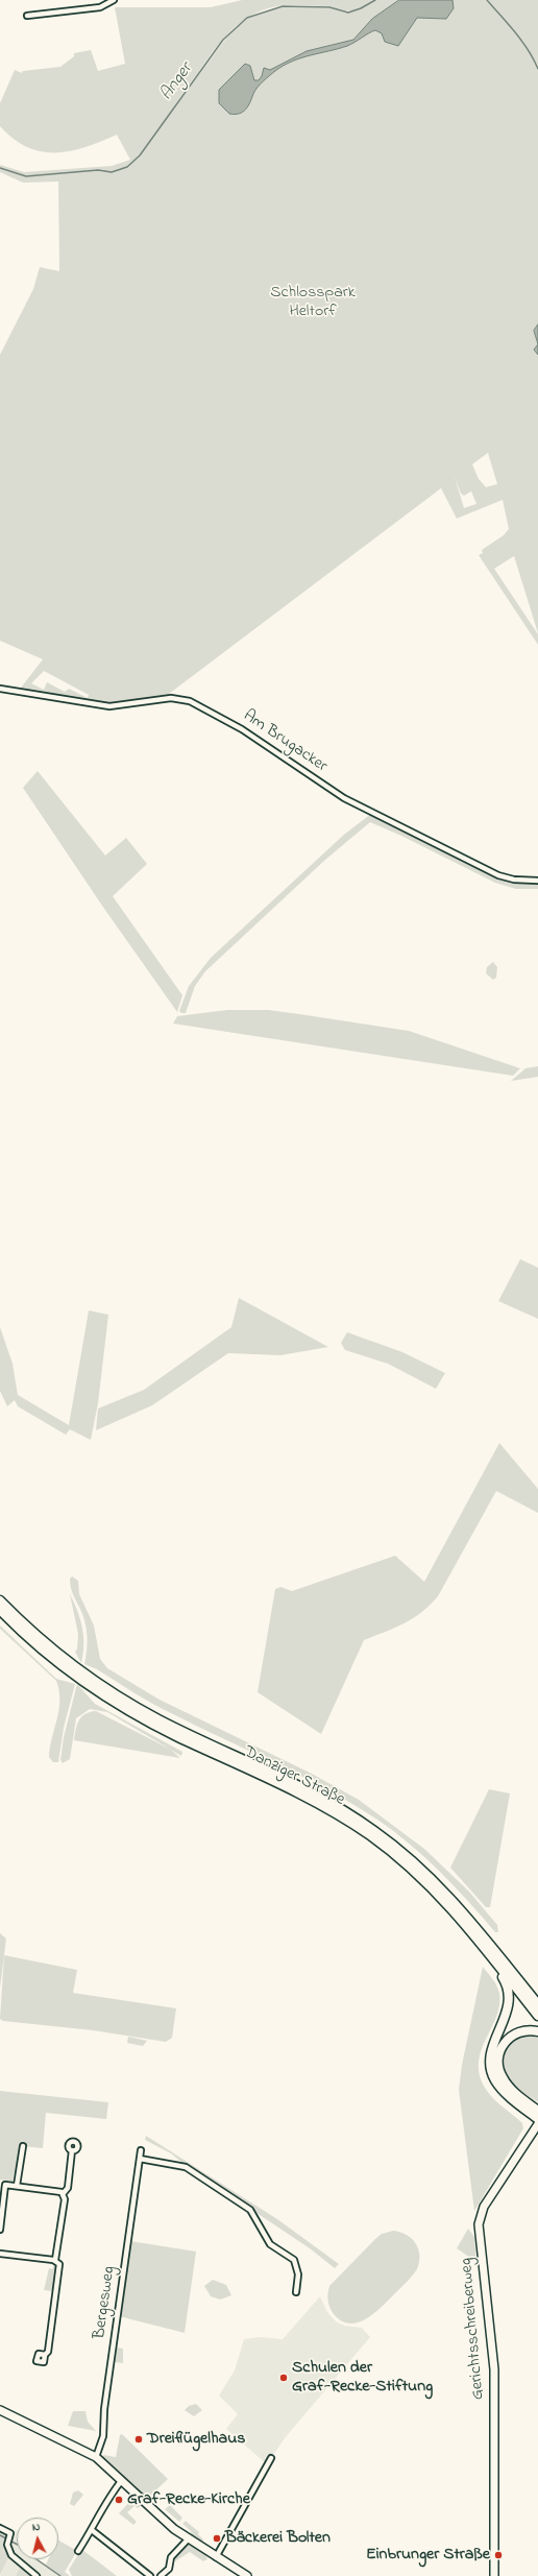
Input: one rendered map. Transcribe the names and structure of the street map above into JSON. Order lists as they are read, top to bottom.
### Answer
{
  "streets": {
    "highway": ["Danziger Straße"],
    "street": ["Am Brugacker", "Bergesweg", "Gerichtsschreiberweg"]
  },
  "water": ["Anger"],
  "parks": ["Schlosspark Heltorf"],
  "places": [
    "Schulen der Graf-Recke-Stiftung",
    "Dreiflügelhaus",
    "Graf-Recke-Kirche",
    "Bäckerei Bolten",
    "Einbrunger Straße"
  ],
  "north": "top"
}
